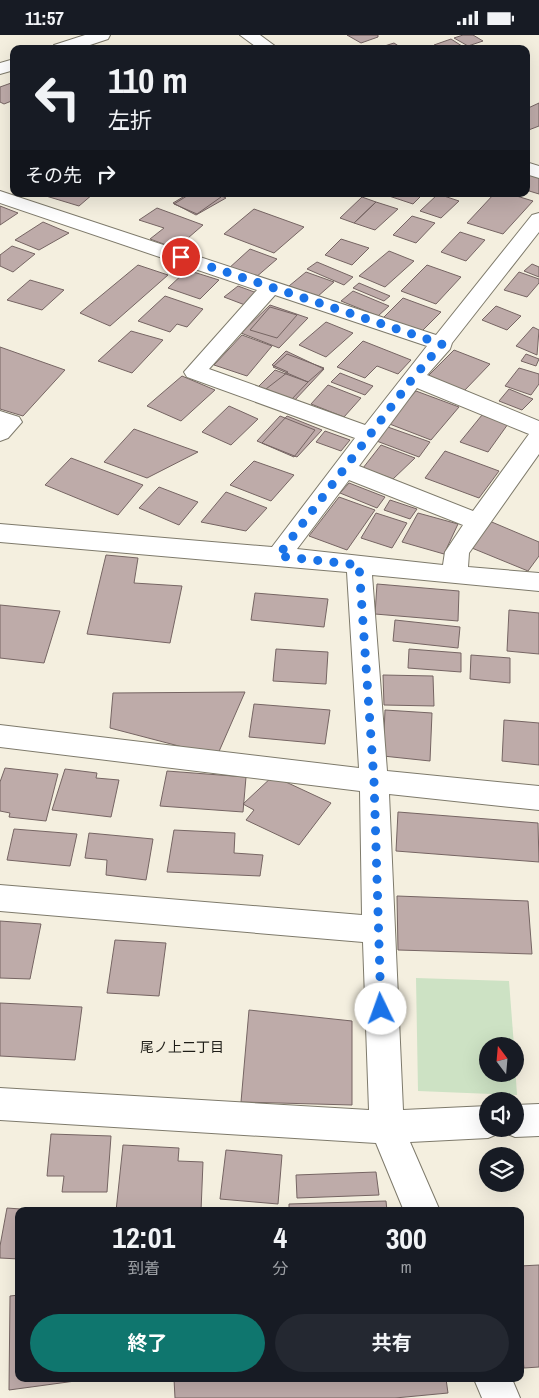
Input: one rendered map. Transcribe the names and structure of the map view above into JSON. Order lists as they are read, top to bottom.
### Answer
{
  "districts": ["尾ノ上二丁目"],
  "north": "top",
  "page": {
    "status": "11:57",
    "turn": ["110 m", "左折"],
    "then": "その先",
    "eta": [
      "12:01",
      "到着",
      "4",
      "分",
      "300",
      "m"
    ],
    "buttons": ["終了", "共有"]
  }
}
